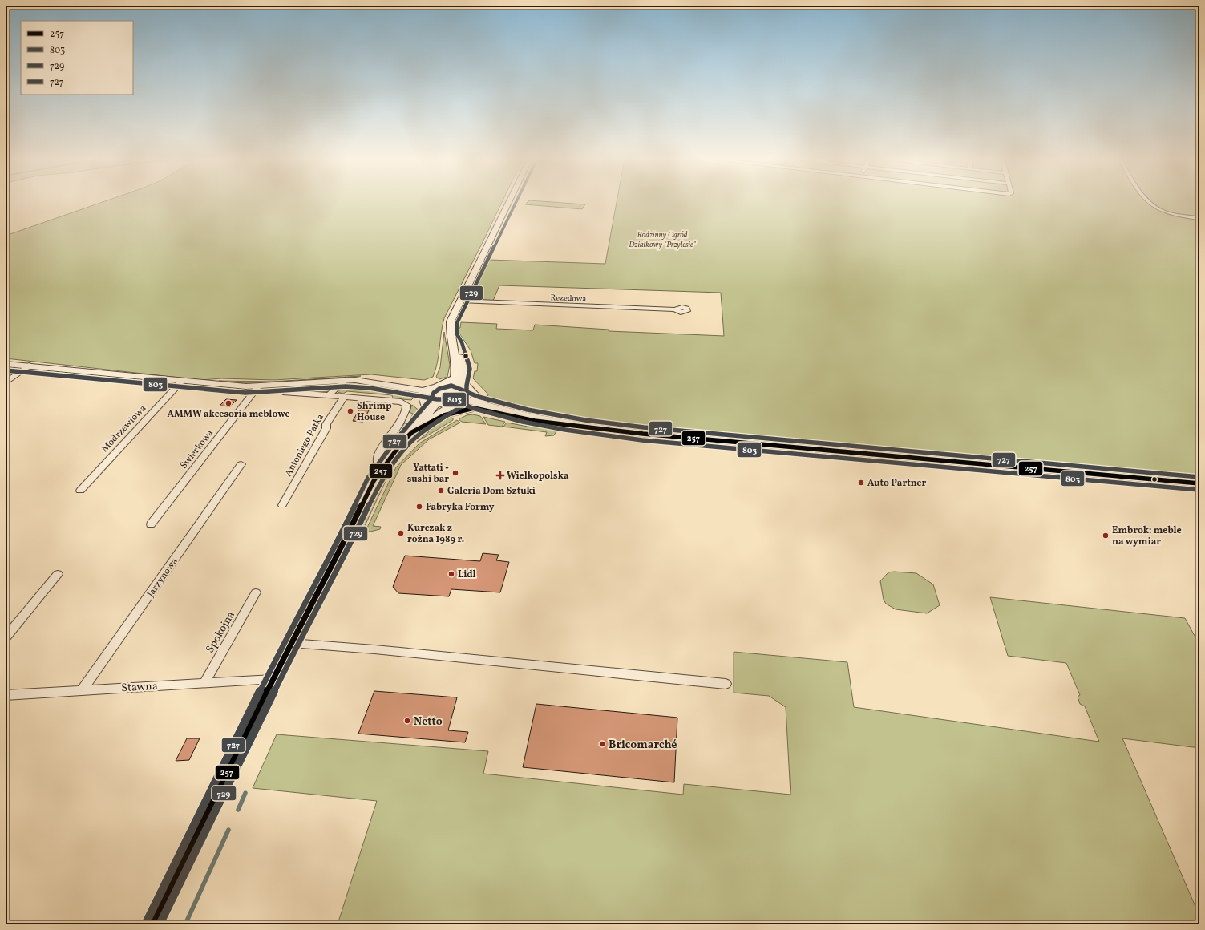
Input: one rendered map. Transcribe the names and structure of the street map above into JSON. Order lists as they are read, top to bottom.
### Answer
{
  "streets": {
    "street": [
      "Rezedowa",
      "Modrzewiowa",
      "Antoniego Patka",
      "Świerkowa",
      "Jarzynowa",
      "Spokojna",
      "Stawna"
    ]
  },
  "crossings": [
    ["Jarzynowa", "Stawna"],
    ["Spokojna", "Stawna"]
  ],
  "parks": ["Rodzinny Ogród Działkowy \"Przylesie\""],
  "places": {
    "other": [
      "AMMW akcesoria meblowe",
      "Shrimp House",
      "Yattati - sushi bar",
      "Auto Partner",
      "Galeria Dom Sztuki",
      "Fabryka Formy",
      "Kurczak z rożna 1989 r.",
      "Embrok: meble na wymiar",
      "Lidl",
      "Netto",
      "Bricomarché"
    ],
    "health": ["Wielkopolska"]
  },
  "lines": [
    "transit line 729",
    "transit line 803",
    "transit line 727",
    "transit line 257"
  ],
  "legend": [
    "257",
    "803",
    "729",
    "727"
  ]
}
